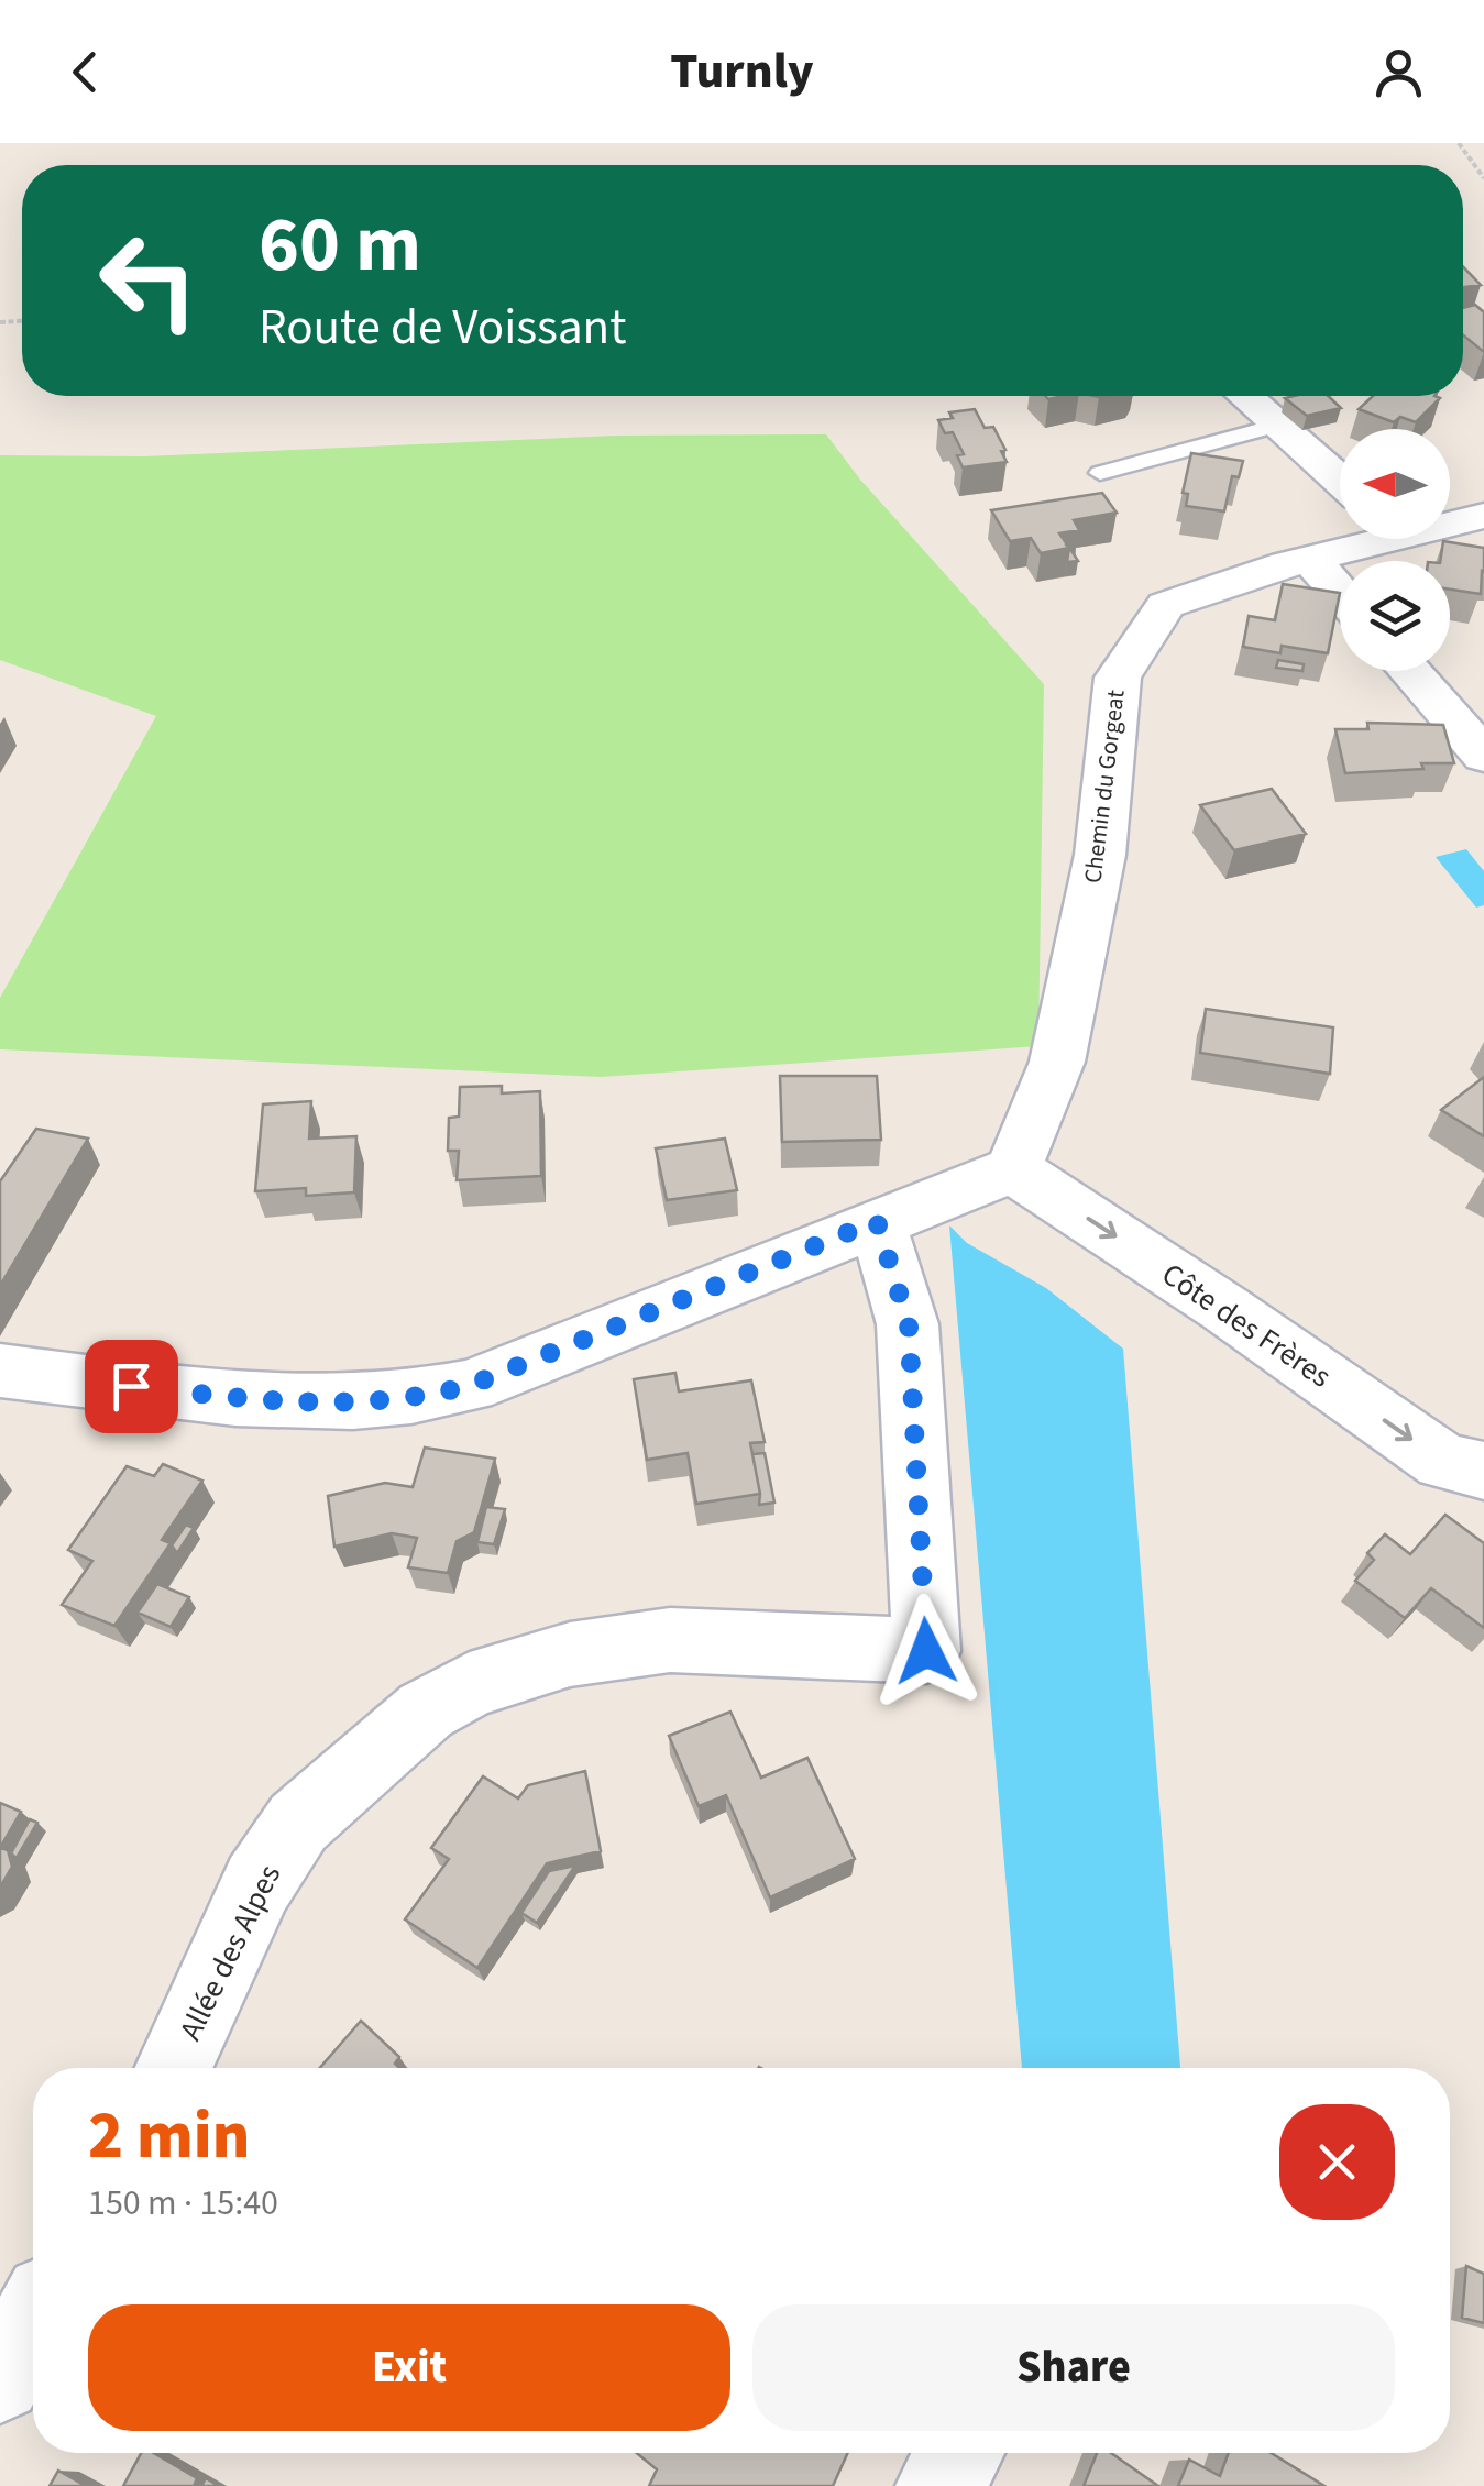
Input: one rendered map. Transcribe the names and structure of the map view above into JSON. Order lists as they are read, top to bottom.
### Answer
{
  "streets": {
    "street": ["Chemin du Gorgeat", "Côte des Frères", "Allée des Alpes"]
  },
  "crossings": [
    ["Chemin du Gorgeat", "Côte des Frères"]
  ],
  "one_way": ["Côte des Frères"],
  "north": "left",
  "page": {
    "header": "Turnly",
    "turn": ["60 m", "Route de Voissant"],
    "heading": ["2 min", "150 m · 15:40"],
    "buttons": ["Exit", "Share"]
  }
}
